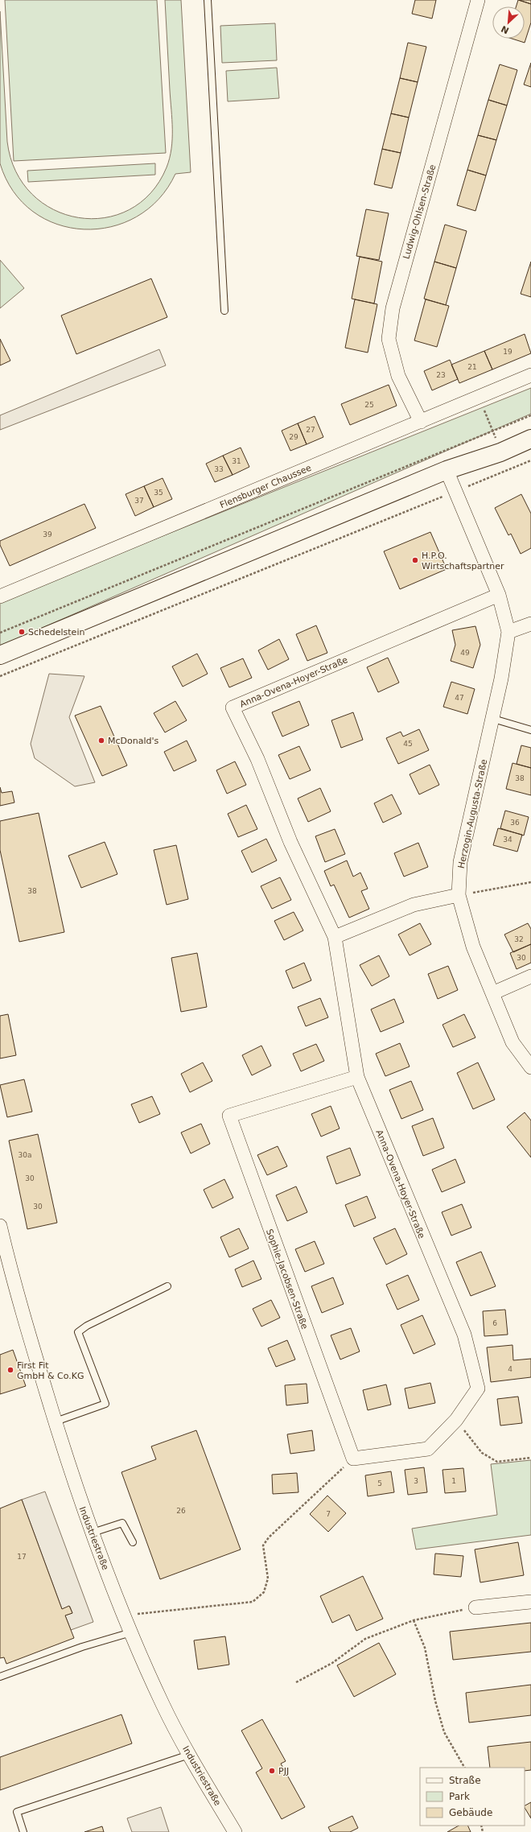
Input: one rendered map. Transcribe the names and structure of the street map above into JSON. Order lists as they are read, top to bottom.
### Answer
{
  "streets": {
    "street": [
      "Ludwig-Ohlsen-Straße",
      "Flensburger Chaussee",
      "Anna-Ovena-Hoyer-Straße",
      "Herzogin-Augusta-Straße",
      "Sophie-Jacobsen-Straße",
      "Industriestraße"
    ]
  },
  "crossings": [
    ["Ludwig-Ohlsen-Straße", "Flensburger Chaussee"],
    ["Anna-Ovena-Hoyer-Straße", "Herzogin-Augusta-Straße"],
    ["Anna-Ovena-Hoyer-Straße", "Sophie-Jacobsen-Straße"]
  ],
  "places": [
    "H.P.O. Wirtschaftspartner",
    "Schedelstein",
    "McDonald's",
    "First Fit GmbH & Co.KG",
    "PJJ"
  ],
  "house_numbers": [
    "19",
    "21",
    "23",
    "25",
    "27",
    "29",
    "31",
    "33",
    "35",
    "37",
    "39",
    "49",
    "47",
    "45",
    "38",
    "36",
    "34",
    "38",
    "32",
    "30",
    "30a",
    "30",
    "30",
    "6",
    "4",
    "3",
    "1",
    "5",
    "26",
    "7",
    "17"
  ],
  "legend": ["Straße", "Park", "Gebäude"],
  "north": "bottom left"
}
